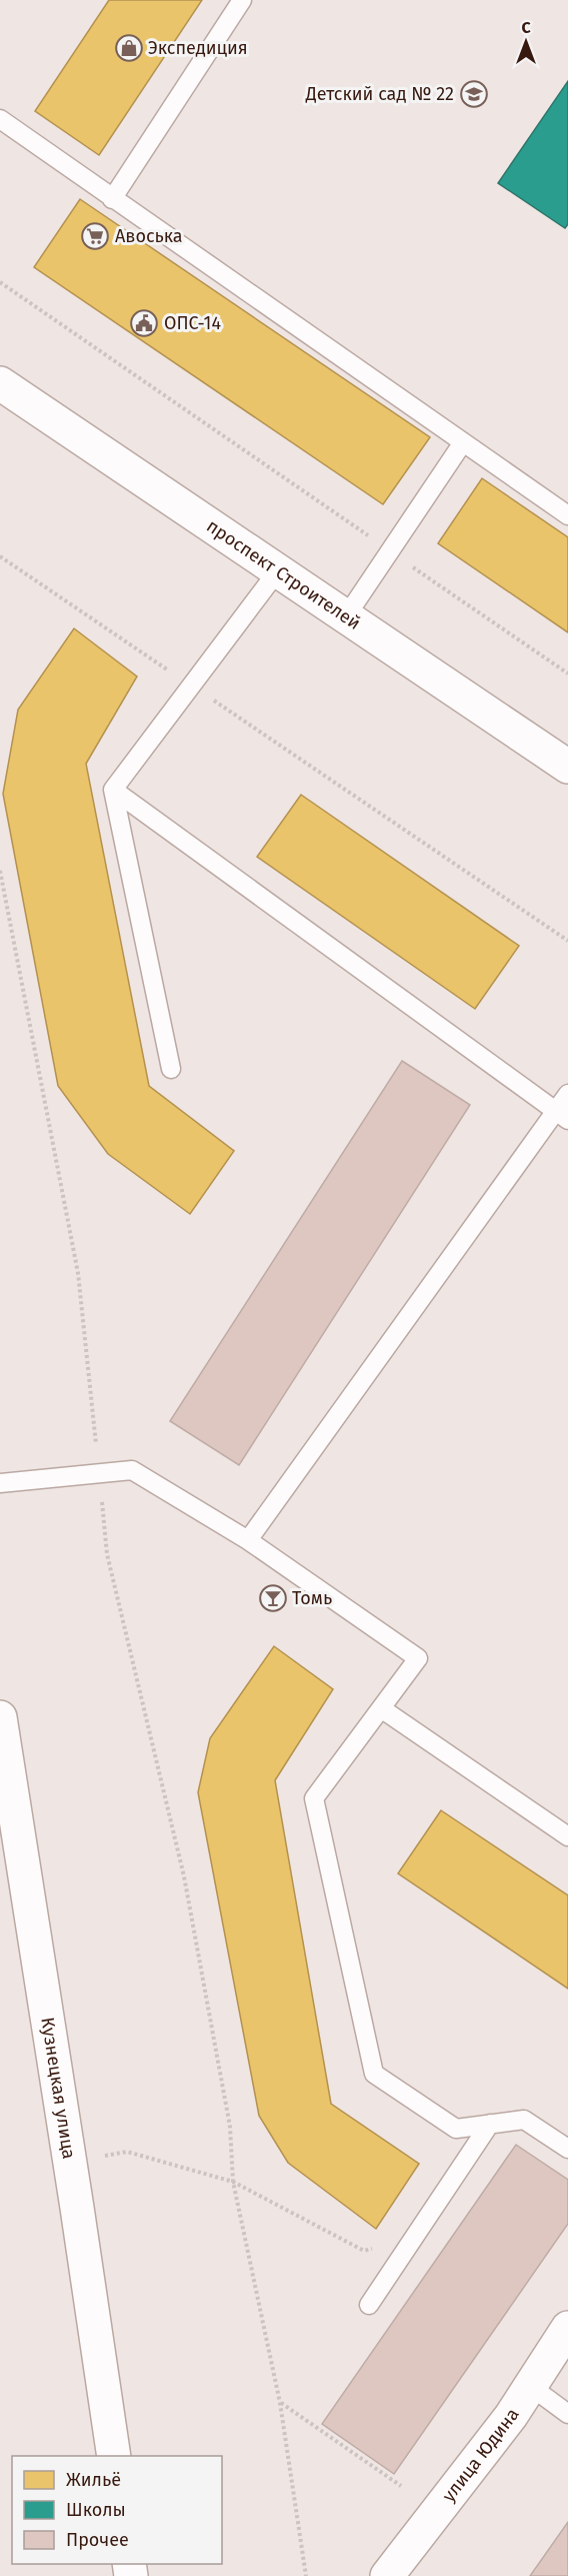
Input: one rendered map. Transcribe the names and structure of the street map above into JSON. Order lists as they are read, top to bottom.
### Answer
{
  "streets": {
    "main road": ["проспект Строителей", "Кузнецкая улица", "улица Юдина"]
  },
  "places": {
    "shop": ["Экспедиция"],
    "school or university": ["Детский сад № 22"],
    "supermarket": ["Авоська"],
    "public building": ["ОПС-14"],
    "bar": ["Томь"]
  },
  "legend": ["Жильё", "Школы", "Прочее"],
  "north": "top"
}
